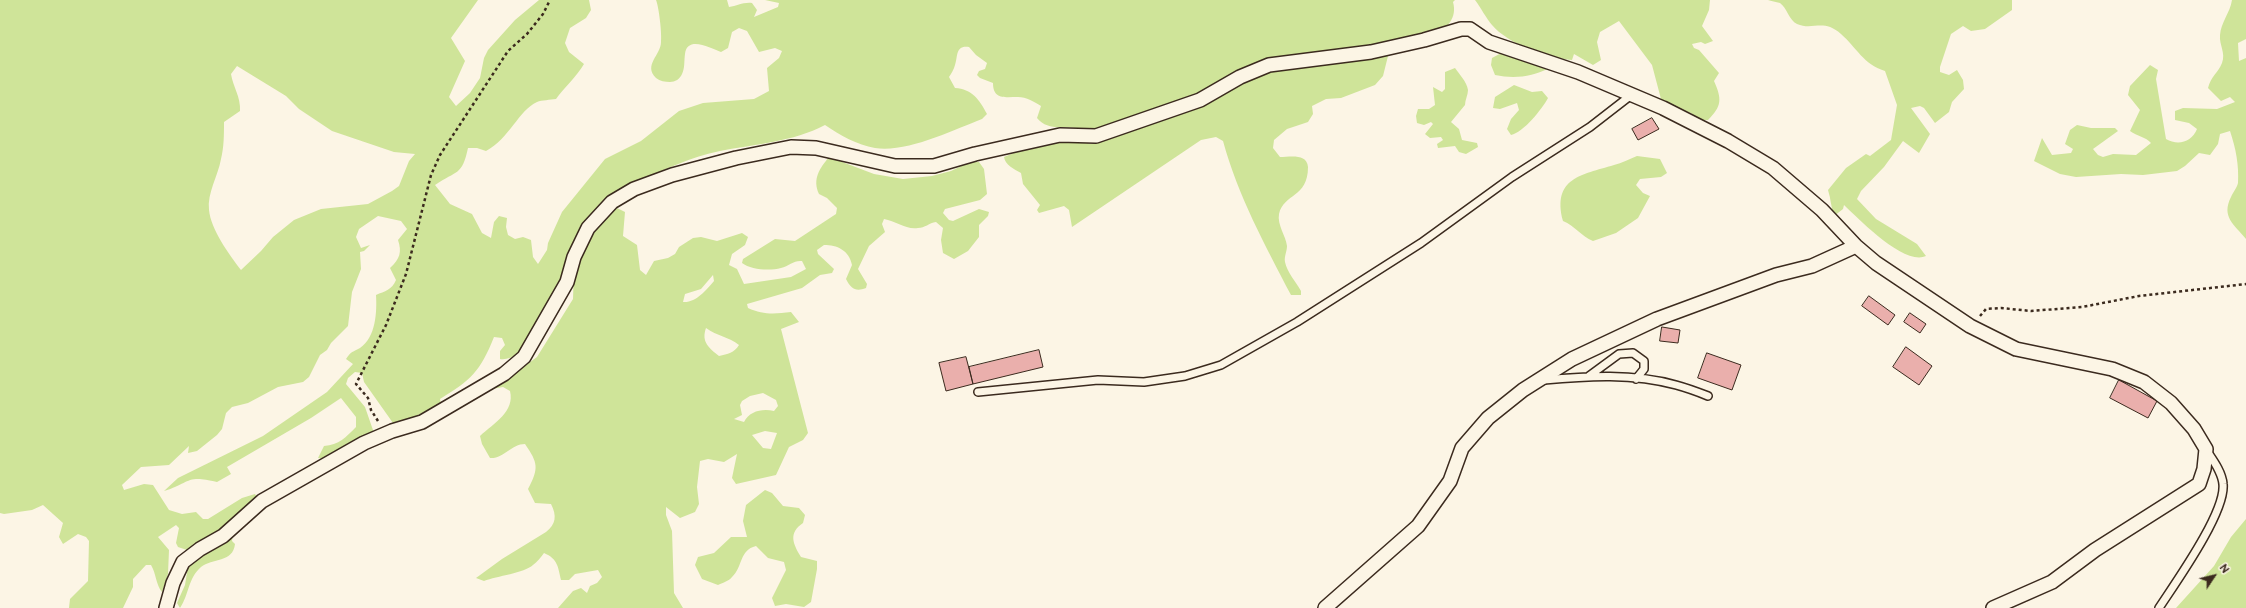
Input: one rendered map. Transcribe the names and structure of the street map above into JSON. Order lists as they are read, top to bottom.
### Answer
{
  "north": "top right"
}
